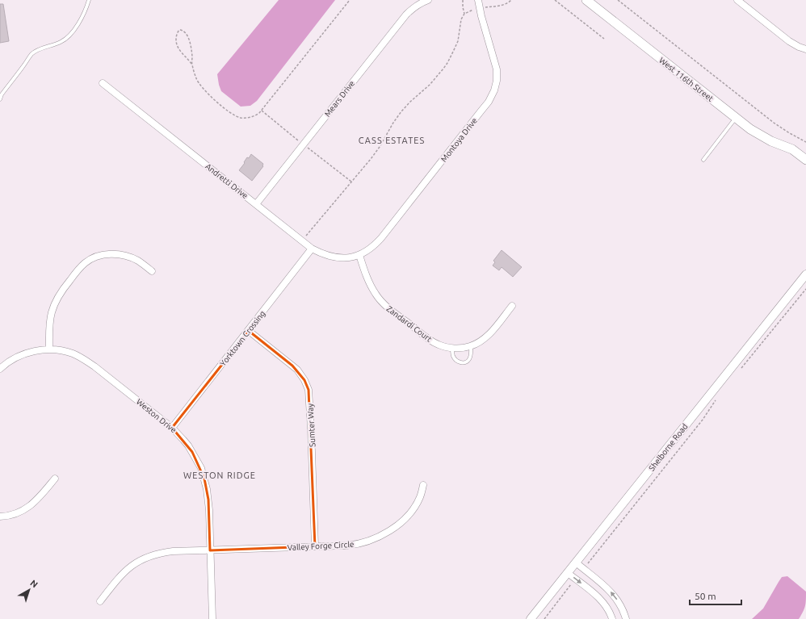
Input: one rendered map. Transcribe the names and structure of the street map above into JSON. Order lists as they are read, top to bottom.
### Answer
{
  "streets": {
    "main road": ["West 116th Street"],
    "street": [
      "Mears Drive",
      "Montoya Drive",
      "Andretti Drive",
      "Zandardi Court",
      "Yorktown Crossing",
      "Weston Drive",
      "Sumter Way",
      "Shelborne Road",
      "Valley Forge Circle"
    ]
  },
  "crossings": [
    ["Mears Drive", "Andretti Drive"],
    ["Montoya Drive", "Andretti Drive"],
    ["Montoya Drive", "Zandardi Court"],
    ["Andretti Drive", "Zandardi Court"],
    ["Andretti Drive", "Yorktown Crossing"],
    ["Yorktown Crossing", "Weston Drive"],
    ["Yorktown Crossing", "Sumter Way"],
    ["Weston Drive", "Valley Forge Circle"],
    ["Sumter Way", "Valley Forge Circle"]
  ],
  "districts": ["CASS ESTATES", "WESTON RIDGE"],
  "scale_bar": "50 m",
  "north": "top right"
}
